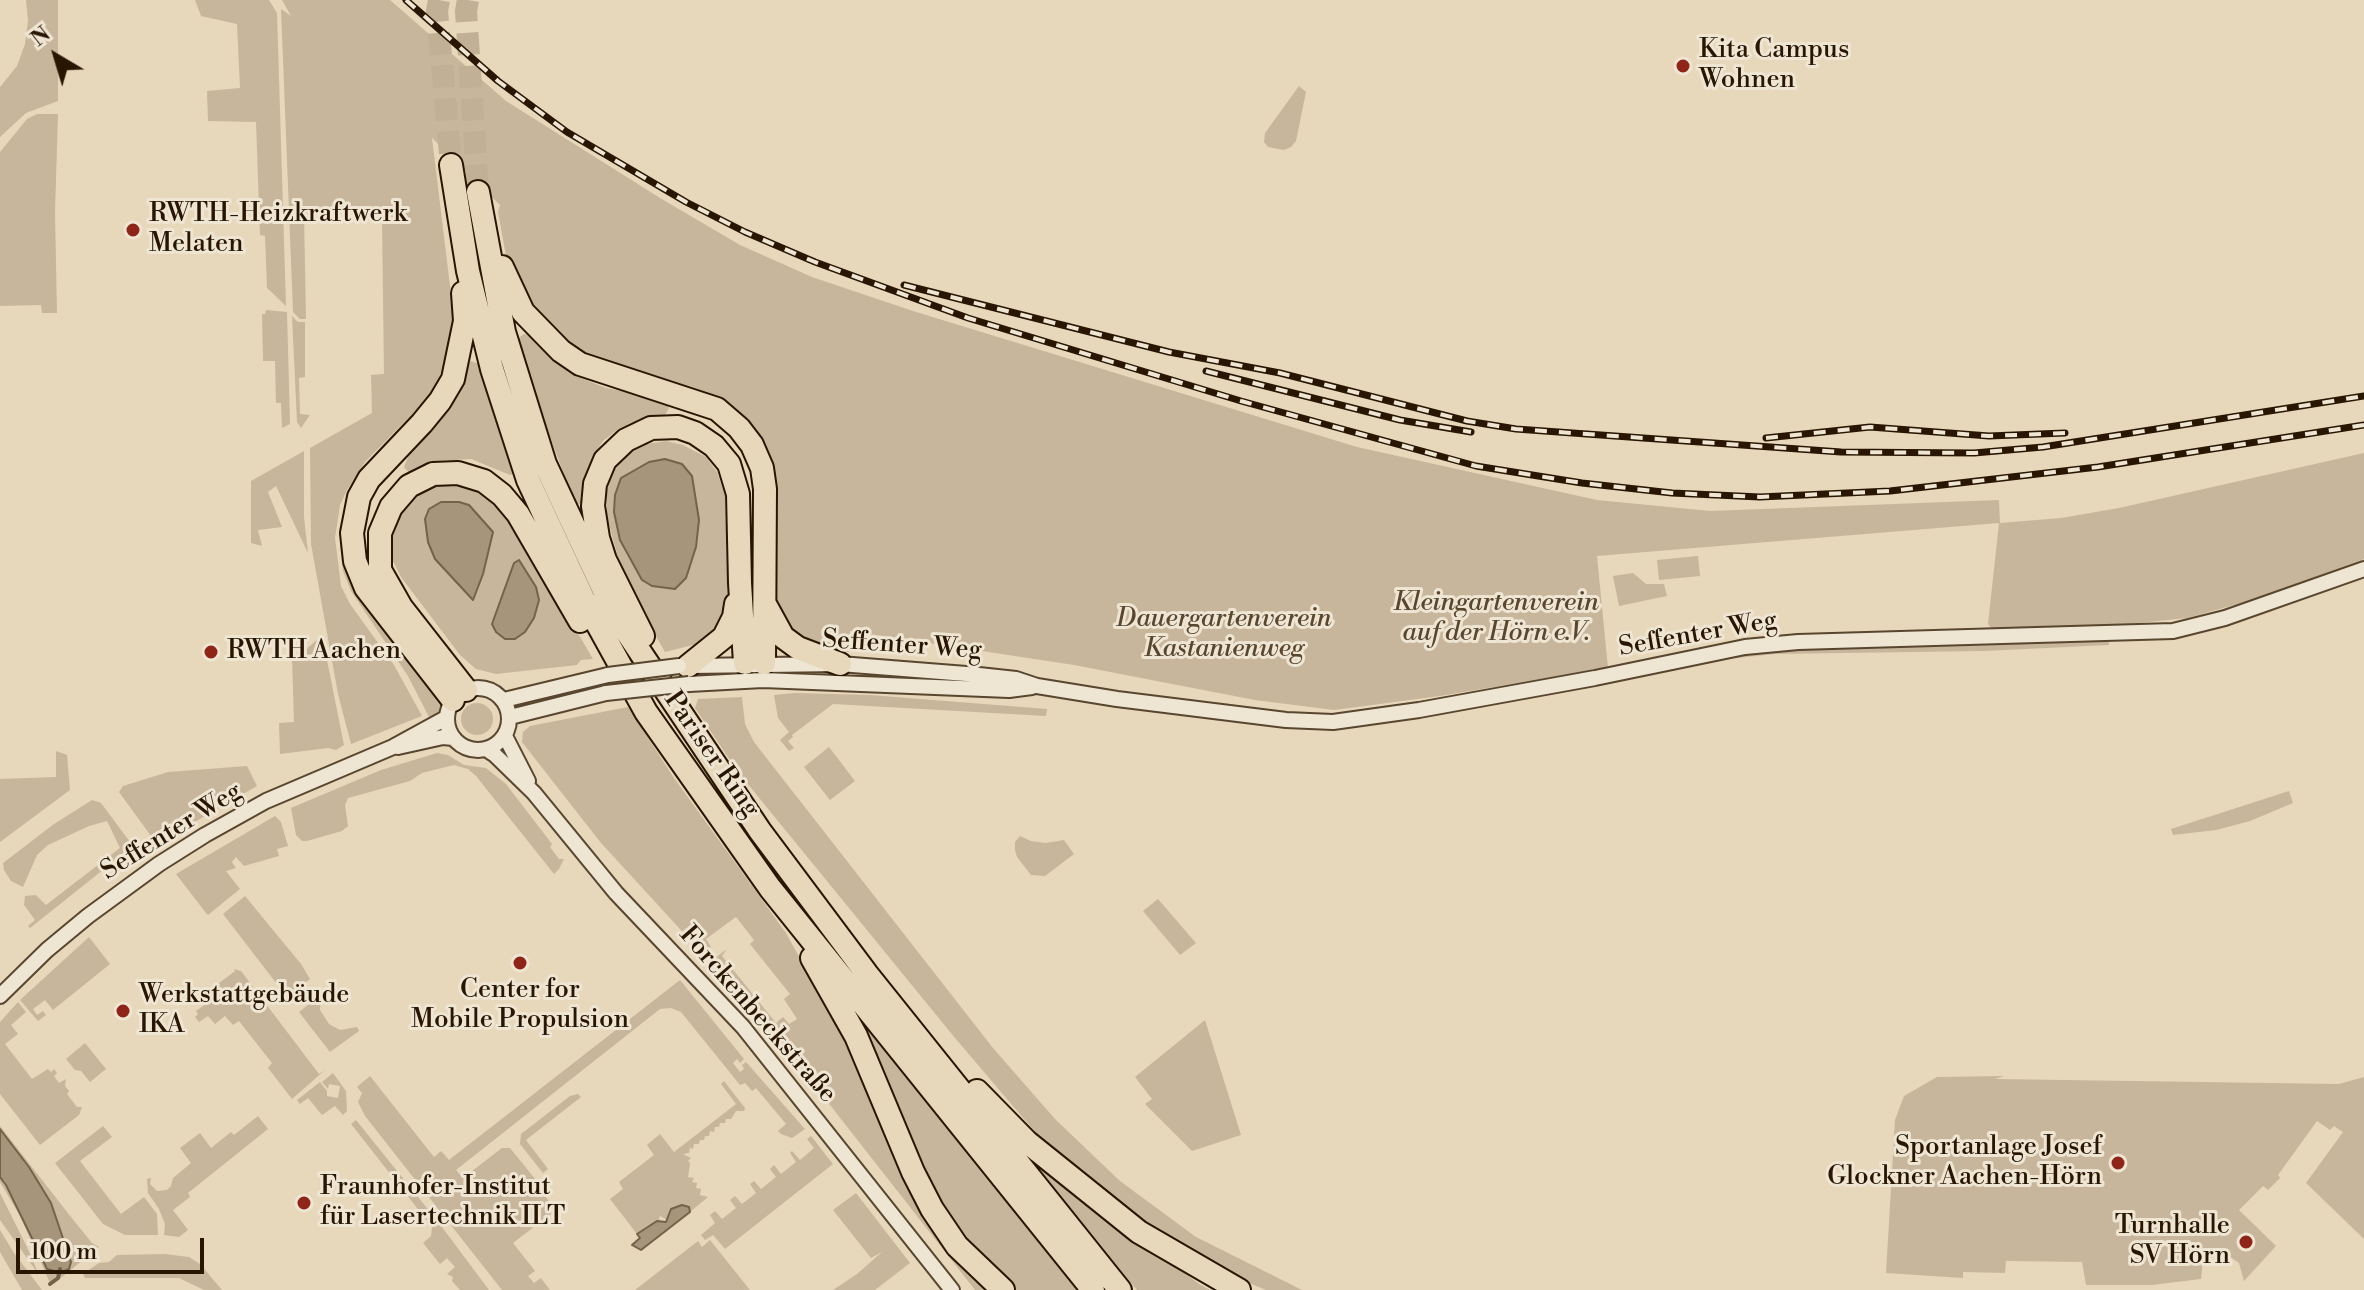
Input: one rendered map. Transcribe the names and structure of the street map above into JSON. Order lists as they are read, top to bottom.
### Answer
{
  "streets": {
    "highway": ["Pariser Ring"],
    "street": ["Seffenter Weg", "Forckenbeckstraße"]
  },
  "crossings": [
    ["Seffenter Weg", "Pariser Ring"],
    ["Seffenter Weg", "Forckenbeckstraße"],
    ["Pariser Ring", "Forckenbeckstraße"]
  ],
  "parks": ["Kleingartenverein auf der Hörn e.V.", "Dauergartenverein Kastanienweg"],
  "places": [
    "Kita Campus Wohnen",
    "RWTH-Heizkraftwerk Melaten",
    "RWTH Aachen",
    "Center for Mobile Propulsion",
    "Werkstattgebäude IKA",
    "Sportanlage Josef Glockner Aachen-Hörn",
    "Fraunhofer-Institut für Lasertechnik ILT",
    "Turnhalle SV Hörn"
  ],
  "scale_bar": "100 m",
  "north": "top left"
}
